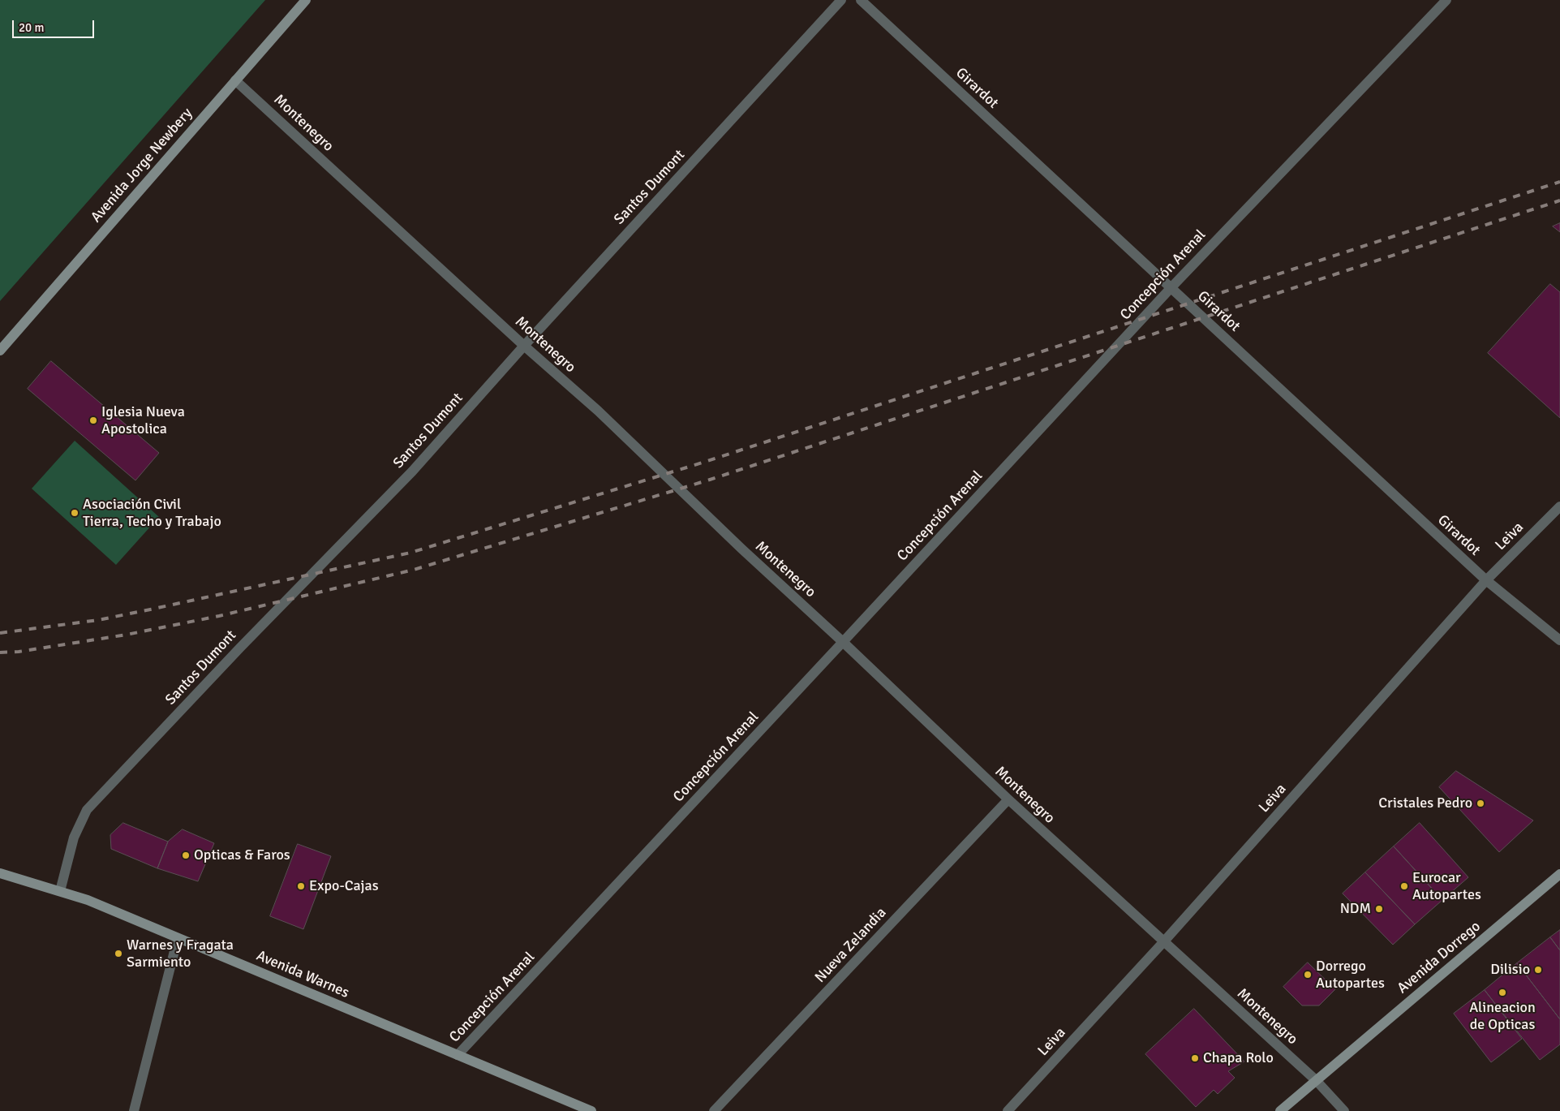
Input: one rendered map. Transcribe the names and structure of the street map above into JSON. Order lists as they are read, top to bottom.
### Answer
{
  "streets": {
    "main road": ["Avenida Jorge Newbery", "Avenida Dorrego", "Avenida Warnes"],
    "street": [
      "Girardot",
      "Montenegro",
      "Santos Dumont",
      "Concepción Arenal",
      "Leiva",
      "Nueva Zelandia"
    ]
  },
  "crossings": [
    ["Girardot", "Concepción Arenal"],
    ["Girardot", "Leiva"],
    ["Montenegro", "Avenida Jorge Newbery"],
    ["Montenegro", "Santos Dumont"],
    ["Montenegro", "Concepción Arenal"],
    ["Montenegro", "Leiva"],
    ["Montenegro", "Nueva Zelandia"],
    ["Montenegro", "Avenida Dorrego"],
    ["Santos Dumont", "Avenida Warnes"],
    ["Concepción Arenal", "Avenida Warnes"]
  ],
  "places": [
    "Iglesia Nueva Apostolica",
    "Asociación Civil Tierra, Techo y Trabajo",
    "Cristales Pedro",
    "Opticas & Faros",
    "Expo-Cajas",
    "Eurocar Autopartes",
    "NDM",
    "Warnes y Fragata Sarmiento",
    "Dilisio",
    "Dorrego Autopartes",
    "Alineacion de Opticas",
    "Chapa Rolo"
  ],
  "scale_bar": "20 m"
}
